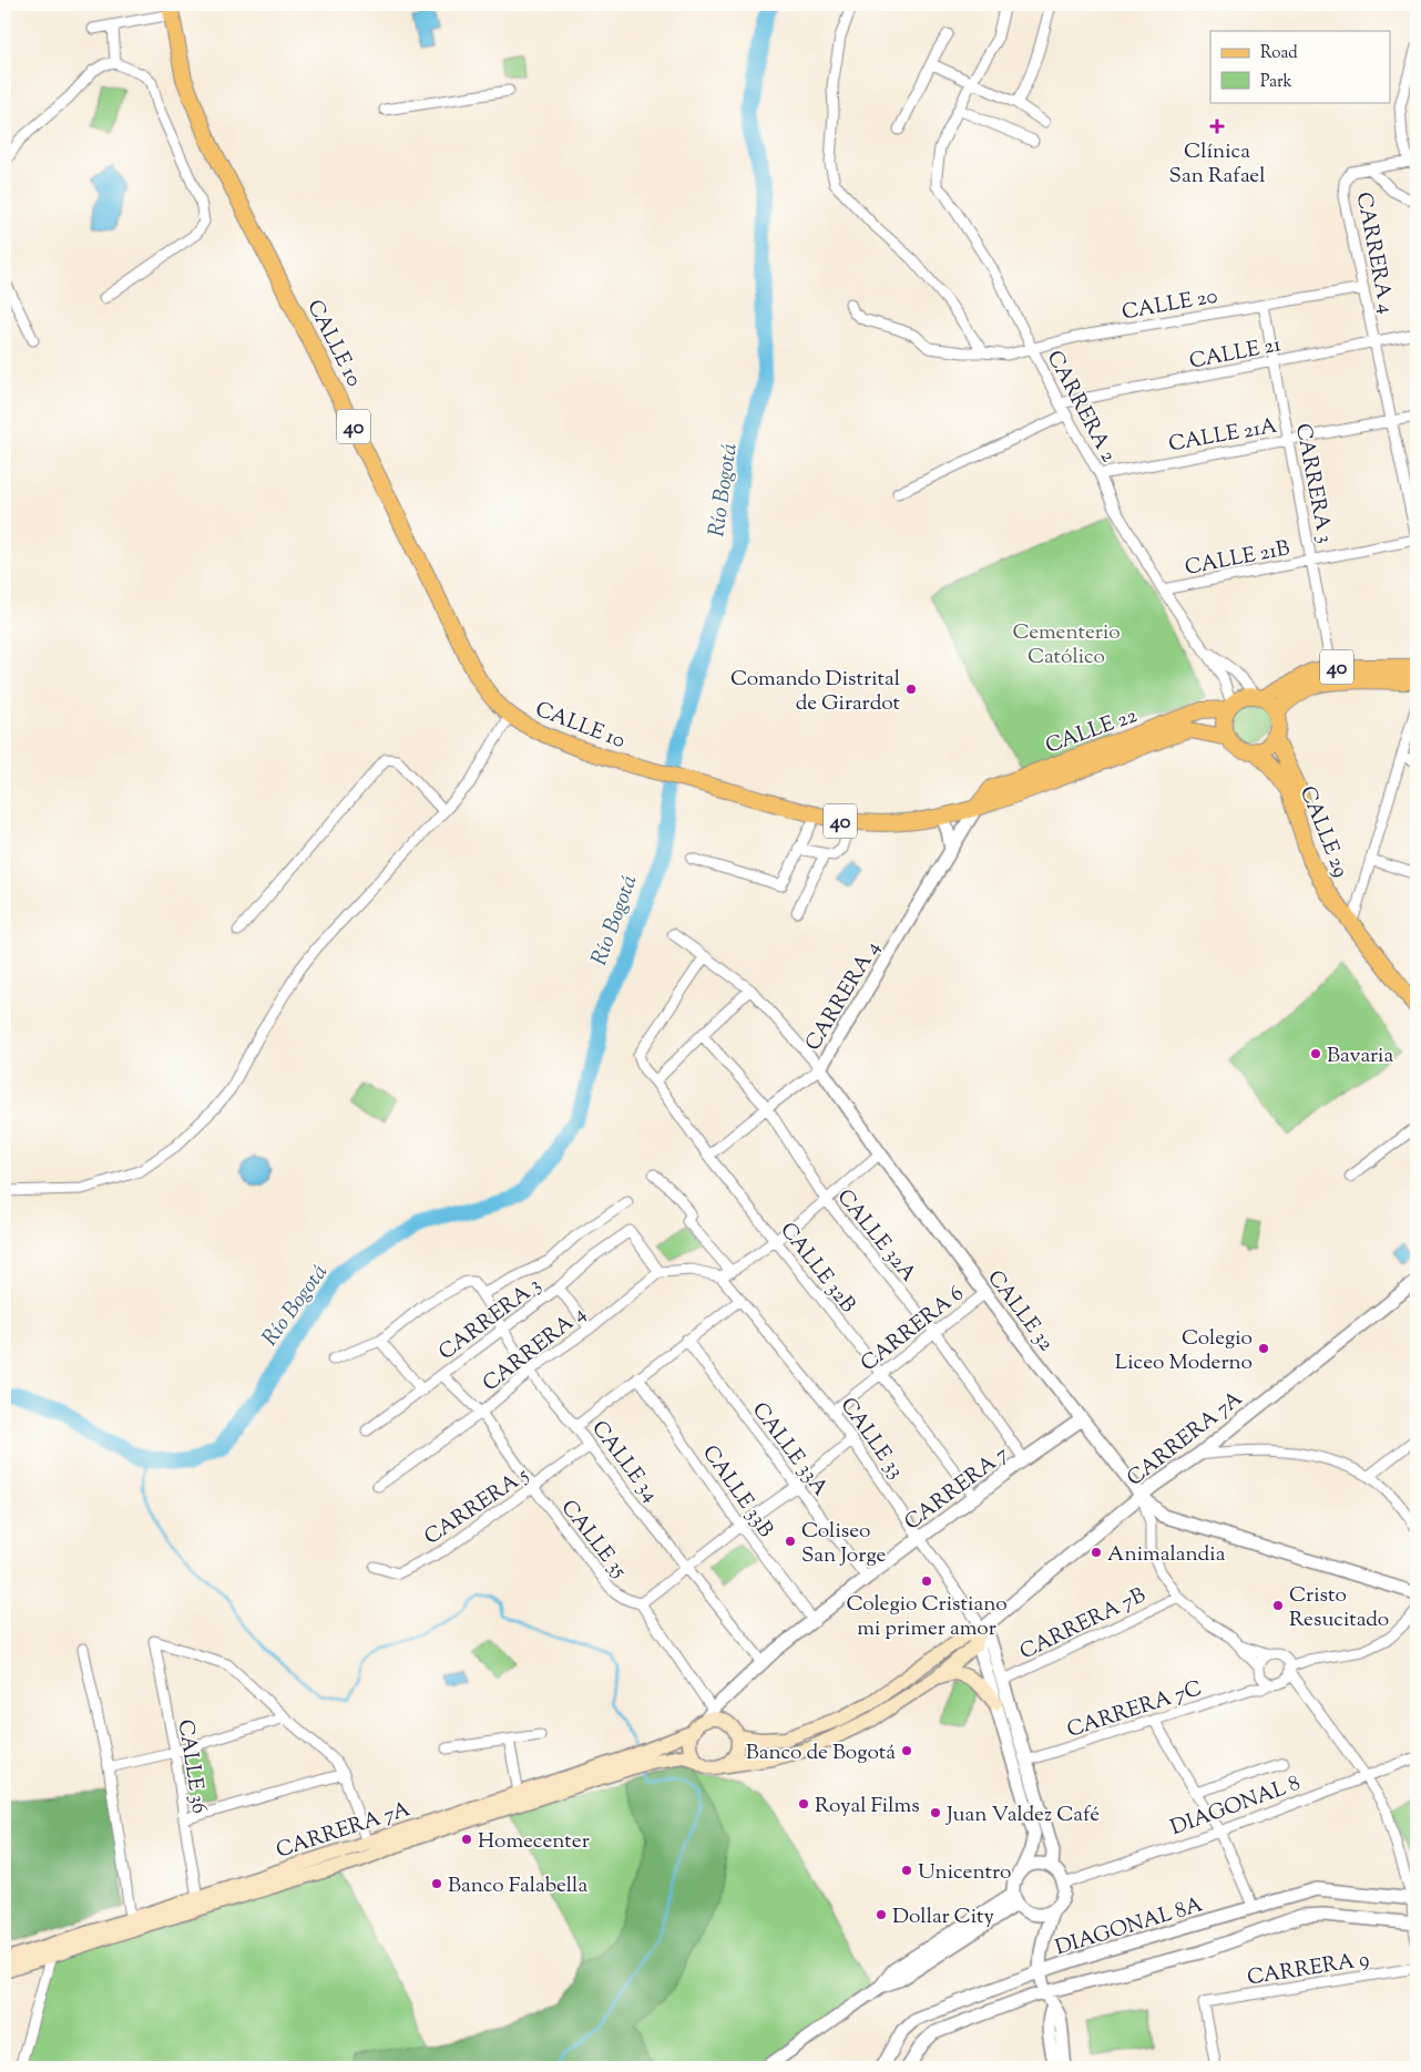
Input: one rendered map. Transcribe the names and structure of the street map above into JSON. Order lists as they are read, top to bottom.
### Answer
{
  "streets": {
    "main road": [
      "CALLE 10",
      "40",
      "CALLE 22",
      "CALLE 29",
      "CARRERA 7A"
    ],
    "street": [
      "CARRERA 4",
      "CALLE 20",
      "CALLE 21",
      "CARRERA 2",
      "CALLE 21A",
      "CARRERA 3",
      "CALLE 21B",
      "CALLE 32A",
      "CALLE 32B",
      "CALLE 32",
      "CARRERA 6",
      "CALLE 33",
      "CALLE 33A",
      "CALLE 34",
      "CARRERA 7",
      "CALLE 33B",
      "CARRERA 5",
      "CALLE 35",
      "CARRERA 7B",
      "CARRERA 7C",
      "CALLE 36",
      "DIAGONAL 8",
      "DIAGONAL 8A",
      "CARRERA 9"
    ]
  },
  "crossings": [
    ["CARRERA 4", "CALLE 20"],
    ["CARRERA 4", "CALLE 21"],
    ["CARRERA 4", "CALLE 21A"],
    ["CARRERA 4", "CARRERA 3"],
    ["CARRERA 4", "CALLE 21B"],
    ["CARRERA 4", "CALLE 22"],
    ["CARRERA 4", "CALLE 32A"],
    ["CARRERA 4", "CALLE 32B"],
    ["CARRERA 4", "CALLE 32"],
    ["CARRERA 4", "CALLE 34"],
    ["CARRERA 4", "CALLE 35"],
    ["CALLE 20", "CARRERA 2"],
    ["CALLE 20", "CARRERA 3"],
    ["CALLE 10", "CALLE 22"],
    ["CALLE 21", "CARRERA 2"],
    ["CALLE 21", "CARRERA 3"],
    ["CARRERA 2", "40"],
    ["CARRERA 2", "CALLE 21A"],
    ["CARRERA 2", "CALLE 21B"],
    ["CARRERA 2", "CALLE 22"],
    ["CARRERA 2", "CALLE 29"],
    ["40", "CARRERA 3"],
    ["40", "CALLE 22"],
    ["40", "CALLE 29"],
    ["CALLE 21A", "CARRERA 3"],
    ["CARRERA 3", "CALLE 21B"],
    ["CARRERA 3", "CALLE 34"],
    ["CARRERA 3", "CALLE 35"],
    ["CALLE 22", "CALLE 29"],
    ["CALLE 32A", "CARRERA 6"],
    ["CALLE 32A", "CARRERA 7"],
    ["CALLE 32B", "CALLE 32"],
    ["CALLE 32B", "CARRERA 6"],
    ["CALLE 32B", "CARRERA 7"],
    ["CALLE 32", "CARRERA 6"],
    ["CALLE 32", "CARRERA 7A"],
    ["CALLE 32", "CARRERA 7"],
    ["CARRERA 6", "CALLE 33"],
    ["CALLE 33", "CARRERA 7A"],
    ["CALLE 33", "CARRERA 7"],
    ["CALLE 33", "CARRERA 7B"],
    ["CALLE 33", "CARRERA 7C"],
    ["CALLE 33", "DIAGONAL 8"],
    ["CARRERA 7A", "CARRERA 7"],
    ["CARRERA 7A", "CALLE 36"],
    ["CALLE 33A", "CARRERA 7"],
    ["CALLE 34", "CARRERA 7"],
    ["CALLE 34", "CARRERA 5"],
    ["CARRERA 7", "CALLE 33B"],
    ["CARRERA 5", "CALLE 35"]
  ],
  "water": ["Río Bogotá"],
  "parks": ["Cementerio Católico"],
  "places": {
    "health": ["Clínica San Rafael"],
    "other": [
      "Comando Distrital de Girardot",
      "Bavaria",
      "Colegio Liceo Moderno",
      "Coliseo San Jorge",
      "Animalandia",
      "Colegio Cristiano mi primer amor",
      "Cristo Resucitado",
      "Banco de Bogotá",
      "Royal Films",
      "Juan Valdez Café",
      "Homecenter",
      "Unicentro",
      "Banco Falabella",
      "Dollar City"
    ]
  },
  "legend": ["Road", "Park"]
}
